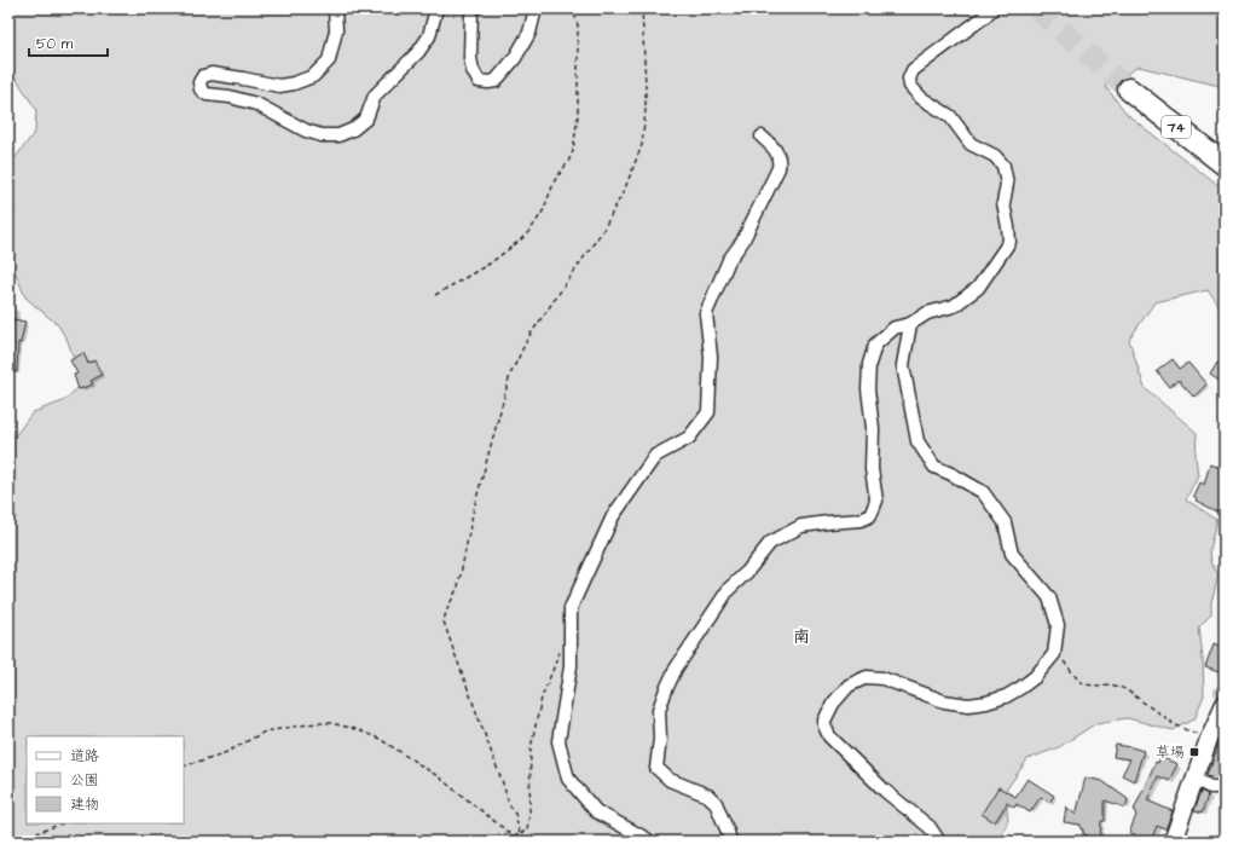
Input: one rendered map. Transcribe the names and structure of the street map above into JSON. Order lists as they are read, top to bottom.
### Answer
{
  "streets": {
    "highway": ["74"]
  },
  "districts": ["南"],
  "places": {
    "transit": ["草場"]
  },
  "legend": ["道路", "公園", "建物"],
  "scale_bar": "50 m"
}
